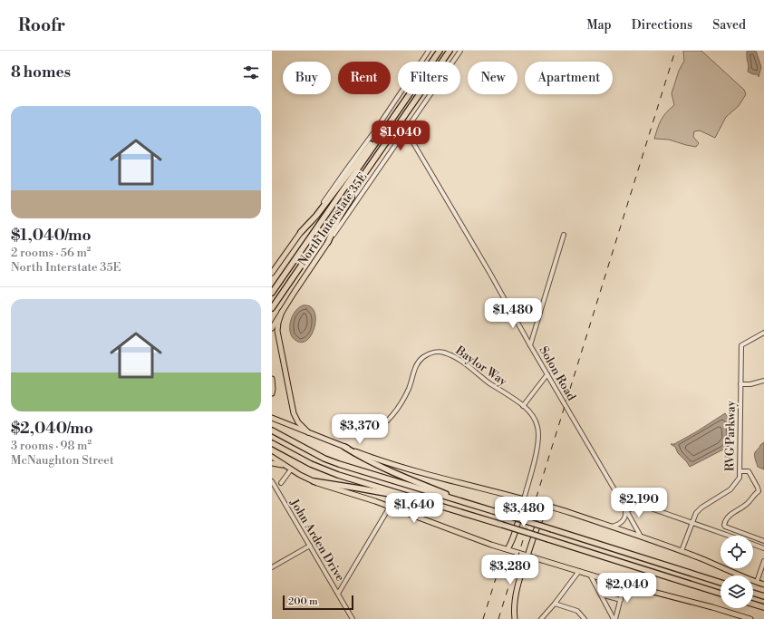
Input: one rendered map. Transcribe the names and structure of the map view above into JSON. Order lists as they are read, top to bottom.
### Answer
{
  "streets": {
    "main road": ["North Interstate 35E"],
    "street": [
      "Baylor Way",
      "Solon Road",
      "RVG Parkway",
      "John Arden Drive"
    ]
  },
  "crossings": [
    ["North Interstate 35E", "Solon Road"]
  ],
  "scale_bar": "200 m",
  "page": {
    "header": "Roofr",
    "nav": ["Map", "Directions", "Saved"],
    "heading": "8 homes",
    "chip": [
      "Buy",
      "Rent",
      "Filters",
      "New",
      "Apartment"
    ],
    "list": [
      {
        "name": "$1,040/mo",
        "note": "2 rooms · 56 m² · North Interstate 35E"
      },
      {
        "name": "$2,040/mo",
        "note": "3 rooms · 98 m² · McNaughton Street"
      }
    ],
    "price": [
      "$1,040",
      "$1,480",
      "$3,370",
      "$2,190",
      "$1,640",
      "$3,480",
      "$3,280",
      "$2,040"
    ],
    "scale": "200 m"
  }
}
